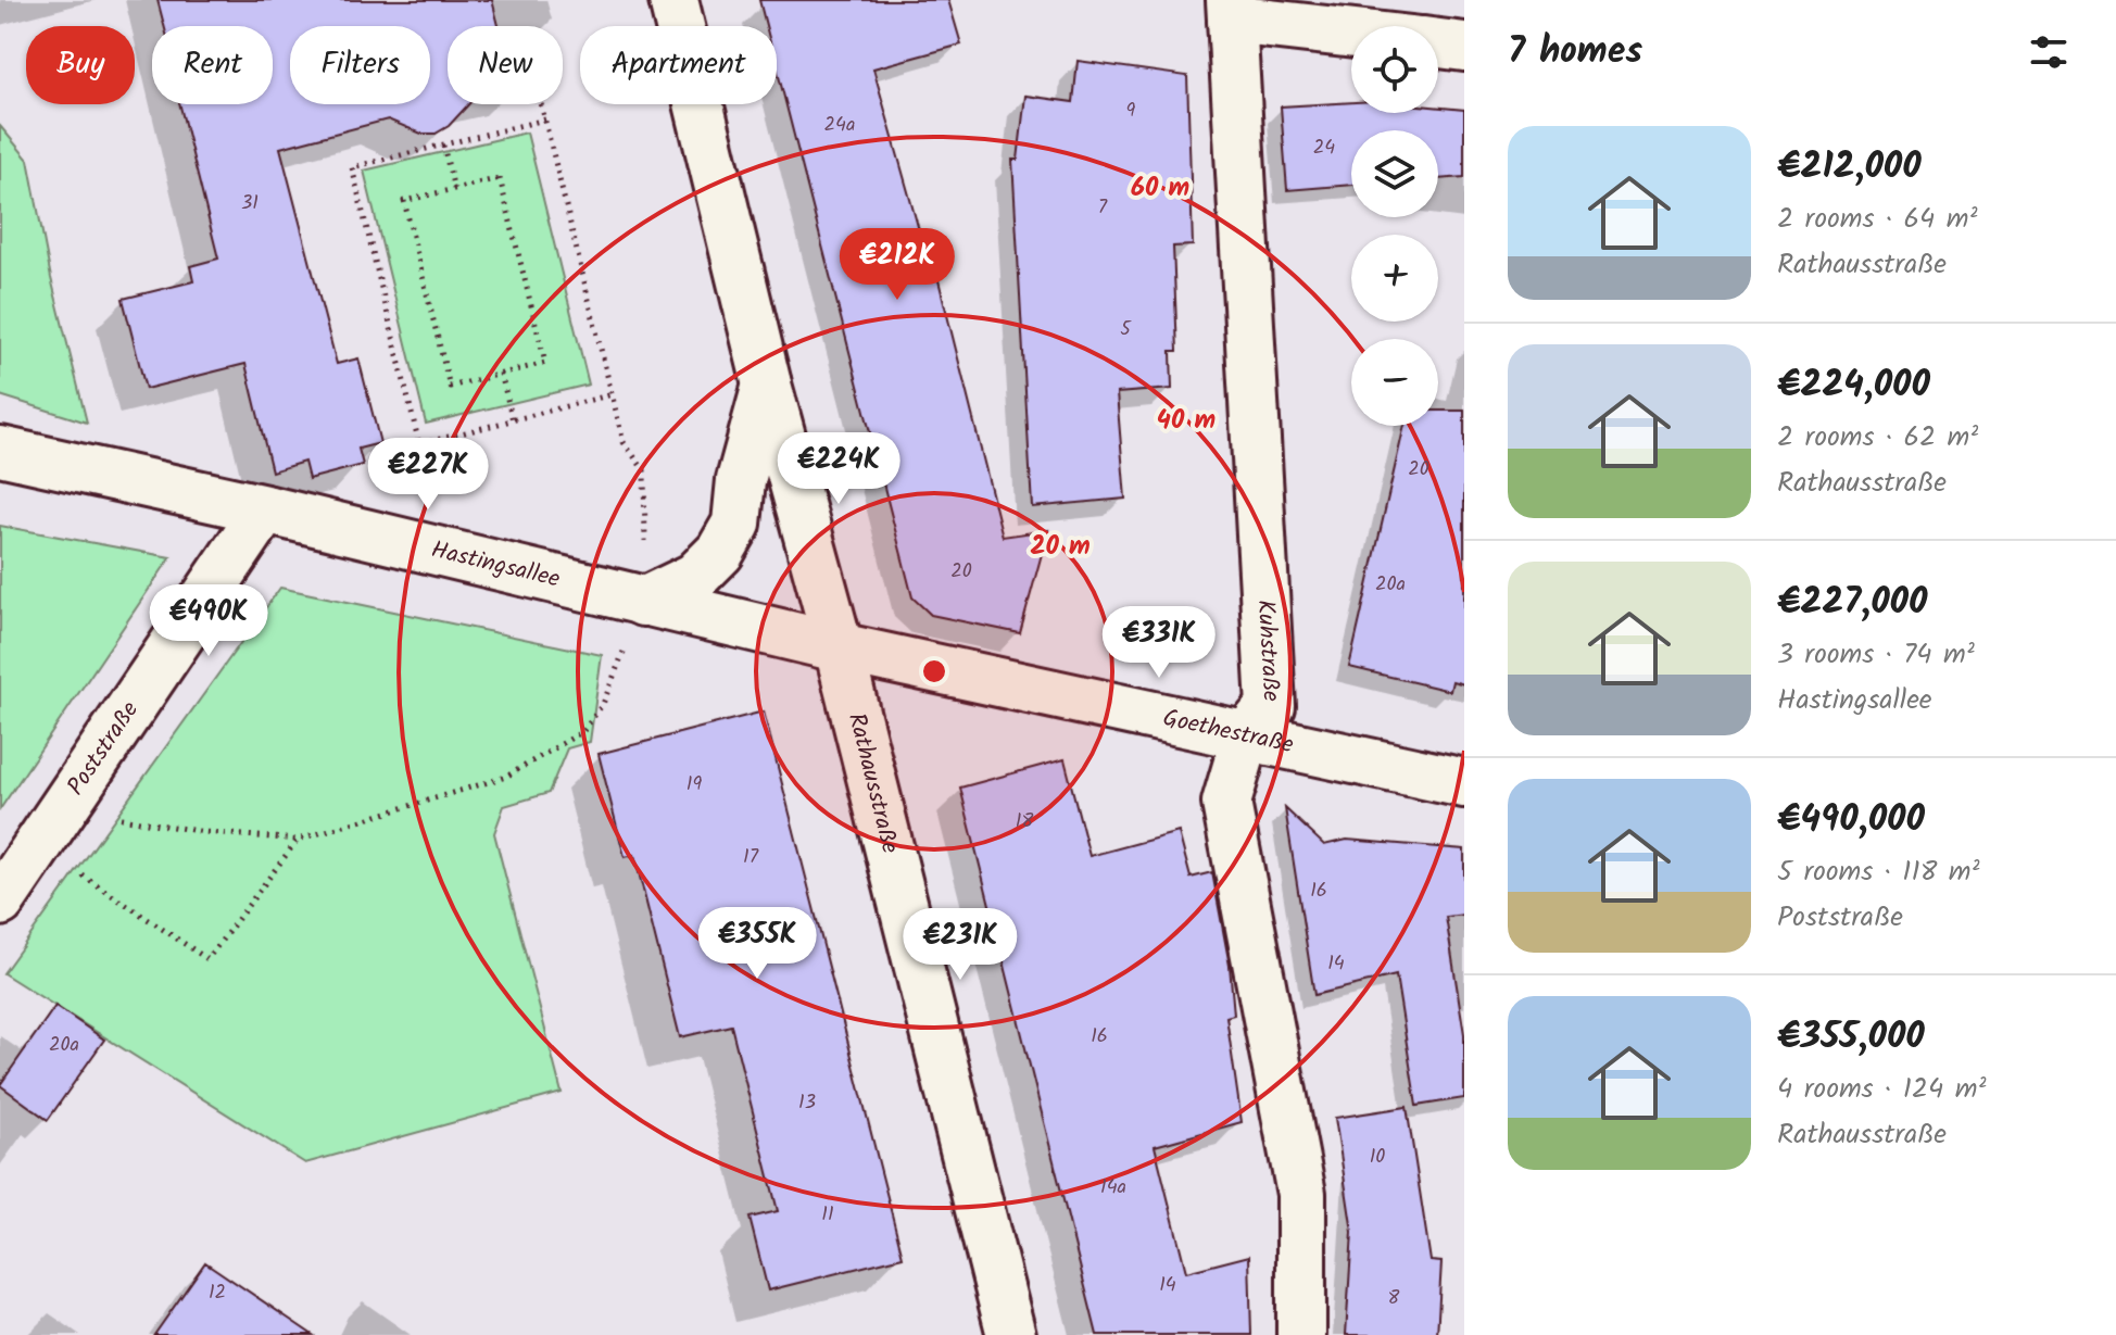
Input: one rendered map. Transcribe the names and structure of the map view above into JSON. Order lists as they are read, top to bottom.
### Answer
{
  "streets": {
    "street": [
      "Hastingsallee",
      "Kuhstraße",
      "Goethestraße",
      "Poststraße",
      "Rathausstraße"
    ]
  },
  "crossings": [
    ["Hastingsallee", "Goethestraße"],
    ["Hastingsallee", "Poststraße"],
    ["Hastingsallee", "Rathausstraße"],
    ["Kuhstraße", "Goethestraße"],
    ["Goethestraße", "Rathausstraße"]
  ],
  "house_numbers": [
    "9",
    "24a",
    "24",
    "31",
    "7",
    "5",
    "20",
    "20",
    "20a",
    "19",
    "18",
    "17",
    "16",
    "14",
    "16",
    "20a",
    "13",
    "10",
    "14a",
    "11",
    "14",
    "12",
    "8"
  ],
  "page": {
    "heading": "7 homes",
    "map_buttons": ["+", "−"],
    "chip": [
      "Buy",
      "Rent",
      "Filters",
      "New",
      "Apartment"
    ],
    "list": [
      {
        "name": "€212,000",
        "note": "2 rooms · 64 m² · Rathausstraße"
      },
      {
        "name": "€224,000",
        "note": "2 rooms · 62 m² · Rathausstraße"
      },
      {
        "name": "€227,000",
        "note": "3 rooms · 74 m² · Hastingsallee"
      },
      {
        "name": "€490,000",
        "note": "5 rooms · 118 m² · Poststraße"
      },
      {
        "name": "€355,000",
        "note": "4 rooms · 124 m² · Rathausstraße"
      }
    ],
    "price": [
      "€212K",
      "€224K",
      "€227K",
      "€490K",
      "€331K",
      "€355K",
      "€231K"
    ]
  },
  "rings": ["60 m", "40 m", "20 m"]
}
